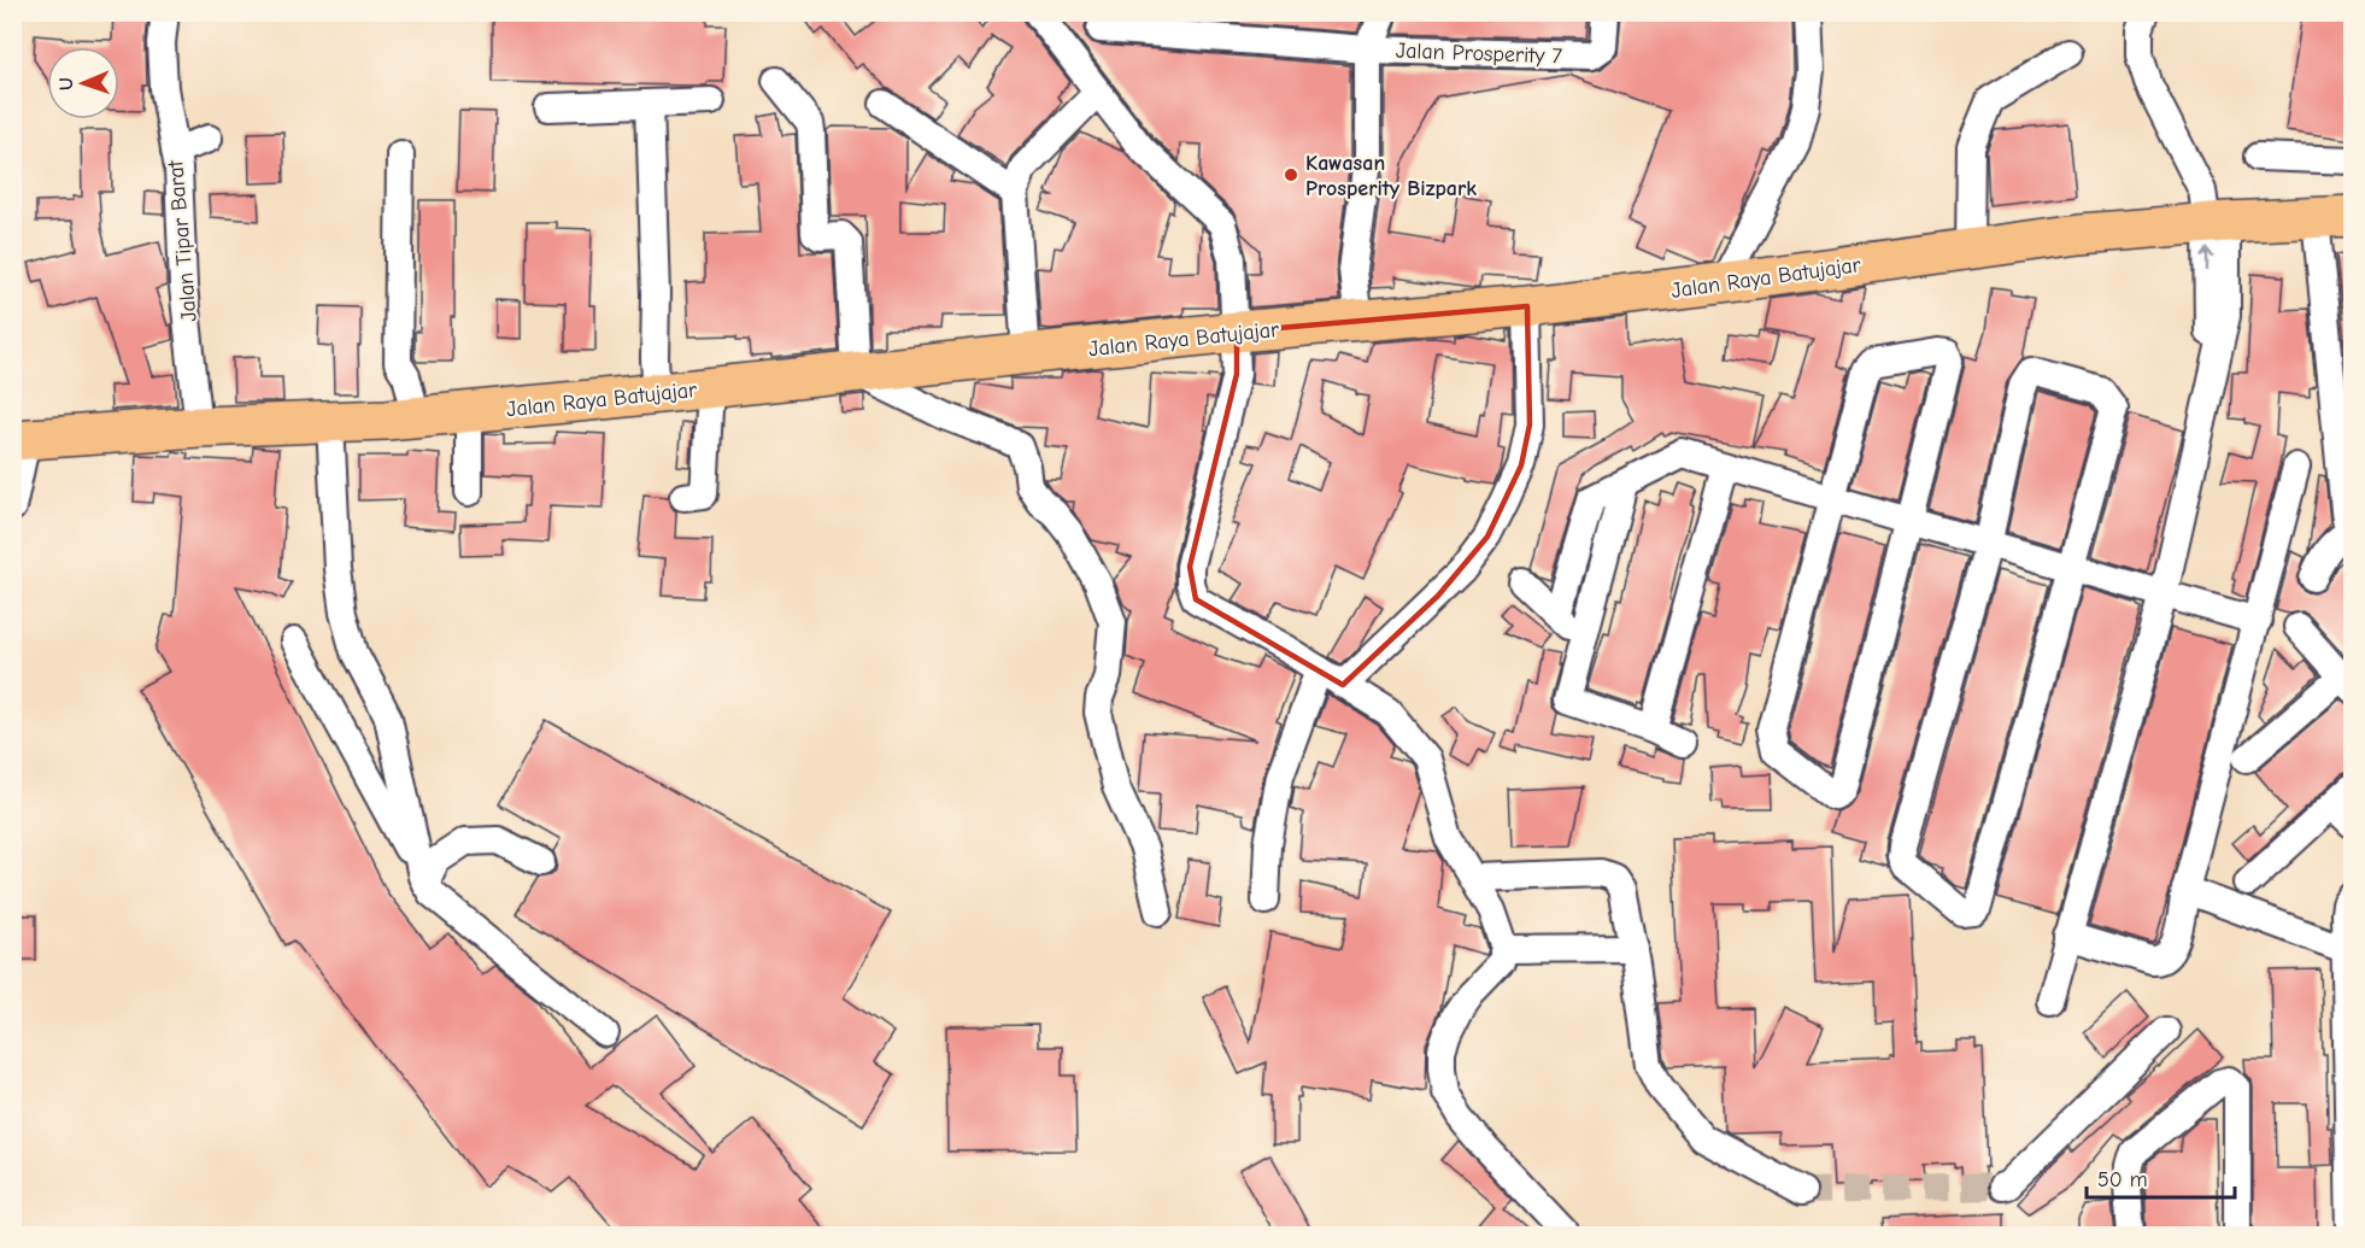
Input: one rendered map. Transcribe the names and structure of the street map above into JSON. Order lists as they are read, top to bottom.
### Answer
{
  "streets": {
    "highway": ["Jalan Raya Batujajar"],
    "street": ["Jalan Prosperity 7", "Jalan Tipar Barat"]
  },
  "crossings": [
    ["Jalan Tipar Barat", "Jalan Raya Batujajar"]
  ],
  "places": ["Kawasan Prosperity Bizpark"],
  "scale_bar": "50 m",
  "north": "left"
}
